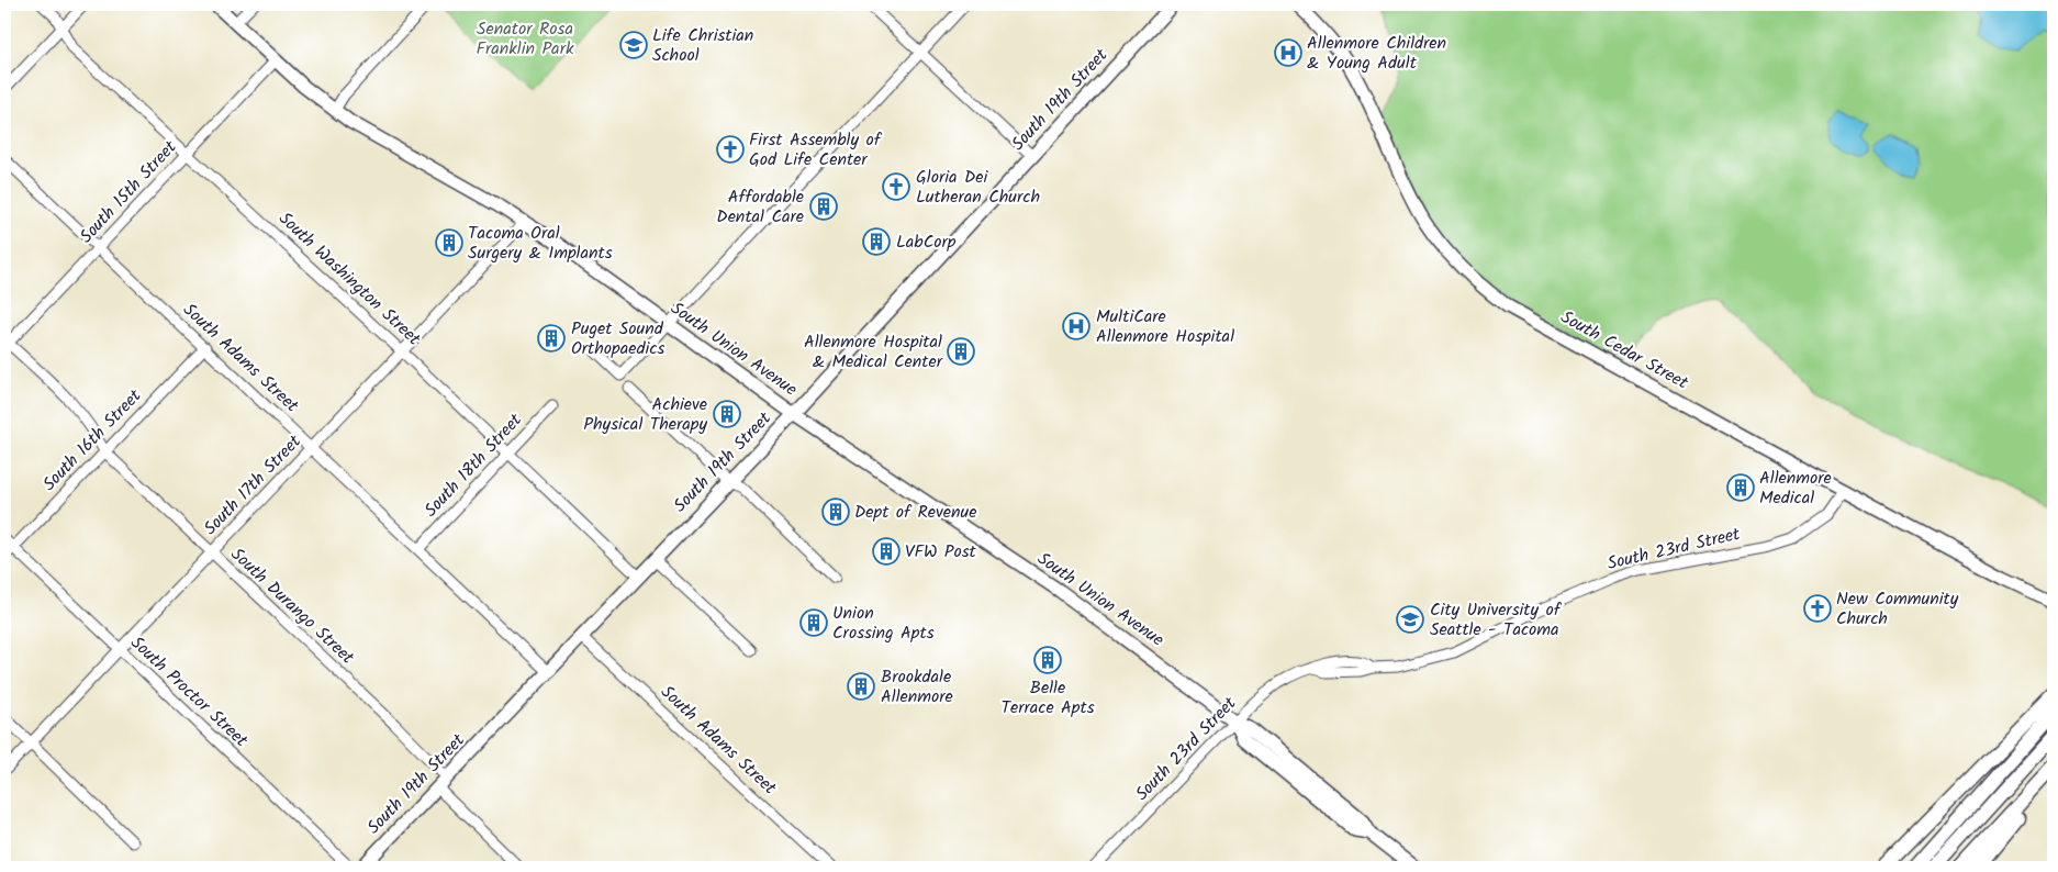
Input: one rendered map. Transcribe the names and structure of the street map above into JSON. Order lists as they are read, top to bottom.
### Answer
{
  "streets": {
    "main road": ["South 19th Street", "South Union Avenue", "South Cedar Street"],
    "street": [
      "South 15th Street",
      "South Washington Street",
      "South Adams Street",
      "South 16th Street",
      "South 18th Street",
      "South 17th Street",
      "South 23rd Street",
      "South Durango Street",
      "South Proctor Street"
    ]
  },
  "crossings": [
    ["South 19th Street", "South Washington Street"],
    ["South 19th Street", "South Union Avenue"],
    ["South 19th Street", "South Adams Street"],
    ["South 19th Street", "South Durango Street"],
    ["South 15th Street", "South Washington Street"],
    ["South 15th Street", "South Union Avenue"],
    ["South 15th Street", "South Adams Street"],
    ["South 15th Street", "South Durango Street"],
    ["South Washington Street", "South 18th Street"],
    ["South Washington Street", "South 17th Street"],
    ["South Union Avenue", "South 17th Street"],
    ["South Union Avenue", "South 23rd Street"],
    ["South Cedar Street", "South 23rd Street"],
    ["South Adams Street", "South 16th Street"],
    ["South Adams Street", "South 18th Street"],
    ["South Adams Street", "South 17th Street"],
    ["South 16th Street", "South Durango Street"],
    ["South 16th Street", "South Proctor Street"],
    ["South 17th Street", "South Durango Street"],
    ["South 17th Street", "South Proctor Street"]
  ],
  "parks": ["Senator Rosa Franklin Park"],
  "places": {
    "school or university": ["Life Christian School", "City University of Seattle - Tacoma"],
    "hospital": ["Allenmore Children & Young Adult", "MultiCare Allenmore Hospital"],
    "church": ["First Assembly of God Life Center", "Gloria Dei Lutheran Church", "New Community Church"],
    "building": [
      "Affordable Dental Care",
      "LabCorp",
      "Tacoma Oral Surgery & Implants",
      "Puget Sound Orthopaedics",
      "Allenmore Hospital & Medical Center",
      "Achieve Physical Therapy",
      "Allenmore Medical",
      "Dept of Revenue",
      "VFW Post",
      "Union Crossing Apts",
      "Belle Terrace Apts",
      "Brookdale Allenmore"
    ]
  }
}
